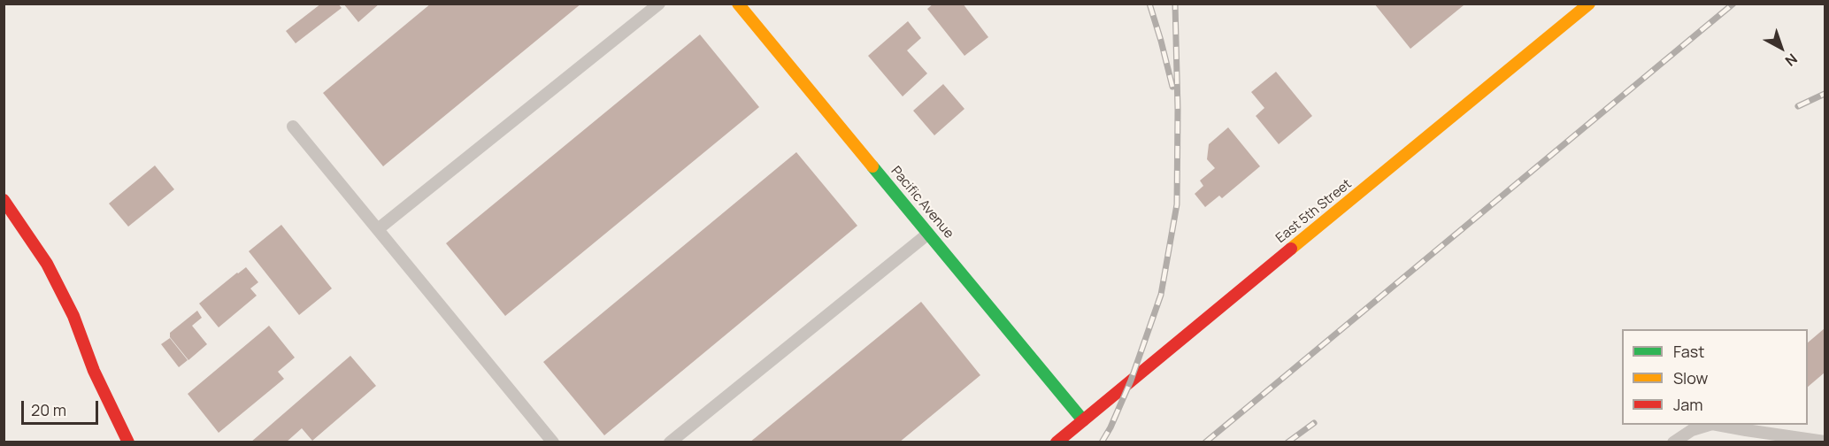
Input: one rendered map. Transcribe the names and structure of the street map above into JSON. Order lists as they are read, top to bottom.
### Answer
{
  "streets": {
    "street": ["Pacific Avenue", "East 5th Street"]
  },
  "crossings": [
    ["Pacific Avenue", "East 5th Street"]
  ],
  "legend": ["Fast", "Slow", "Jam"],
  "scale_bar": "20 m",
  "north": "bottom right"
}
